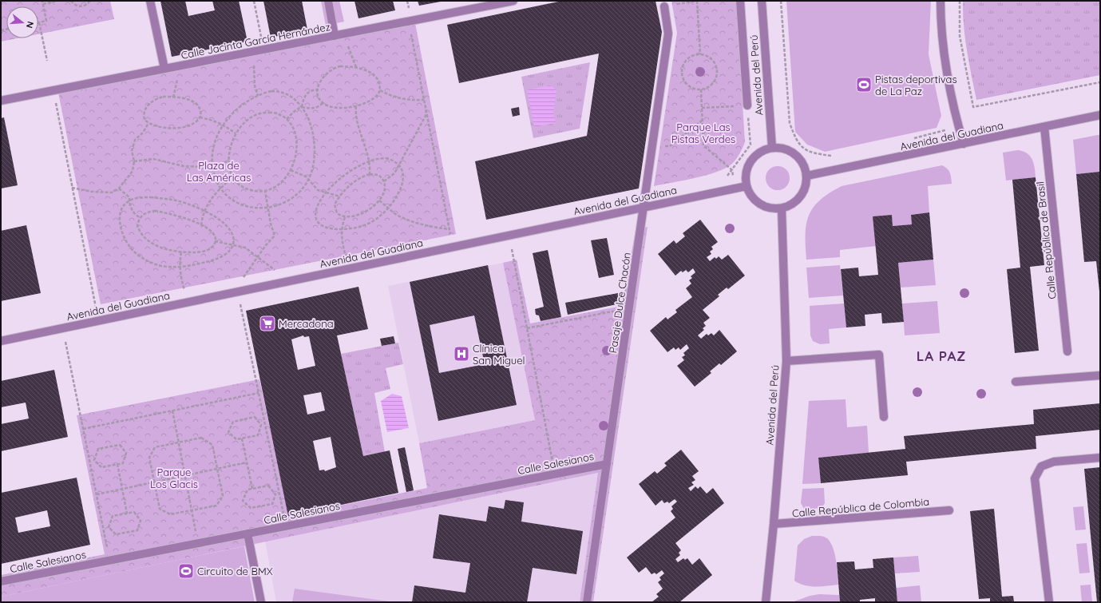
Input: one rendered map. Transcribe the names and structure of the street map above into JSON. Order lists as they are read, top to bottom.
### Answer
{
  "streets": {
    "street": [
      "Calle Jacinta García Hernández",
      "Avenida del Perú",
      "Avenida del Guadiana",
      "Calle República de Brasil",
      "Pasaje Dulce Chacón",
      "Calle Salesianos",
      "Calle República de Colombia"
    ]
  },
  "crossings": [
    ["Avenida del Perú", "Avenida del Guadiana"],
    ["Avenida del Perú", "Calle República de Colombia"],
    ["Avenida del Guadiana", "Calle República de Brasil"],
    ["Avenida del Guadiana", "Pasaje Dulce Chacón"],
    ["Pasaje Dulce Chacón", "Calle Salesianos"]
  ],
  "districts": ["LA PAZ"],
  "parks": ["Parque Las Pistas Verdes", "Plaza de Las Américas", "Parque Los Glacis"],
  "places": {
    "sports": ["Pistas deportivas de La Paz", "Circuito de BMX"],
    "supermarket": ["Mercadona"],
    "hospital": ["Clínica San Miguel"]
  },
  "north": "right"
}
